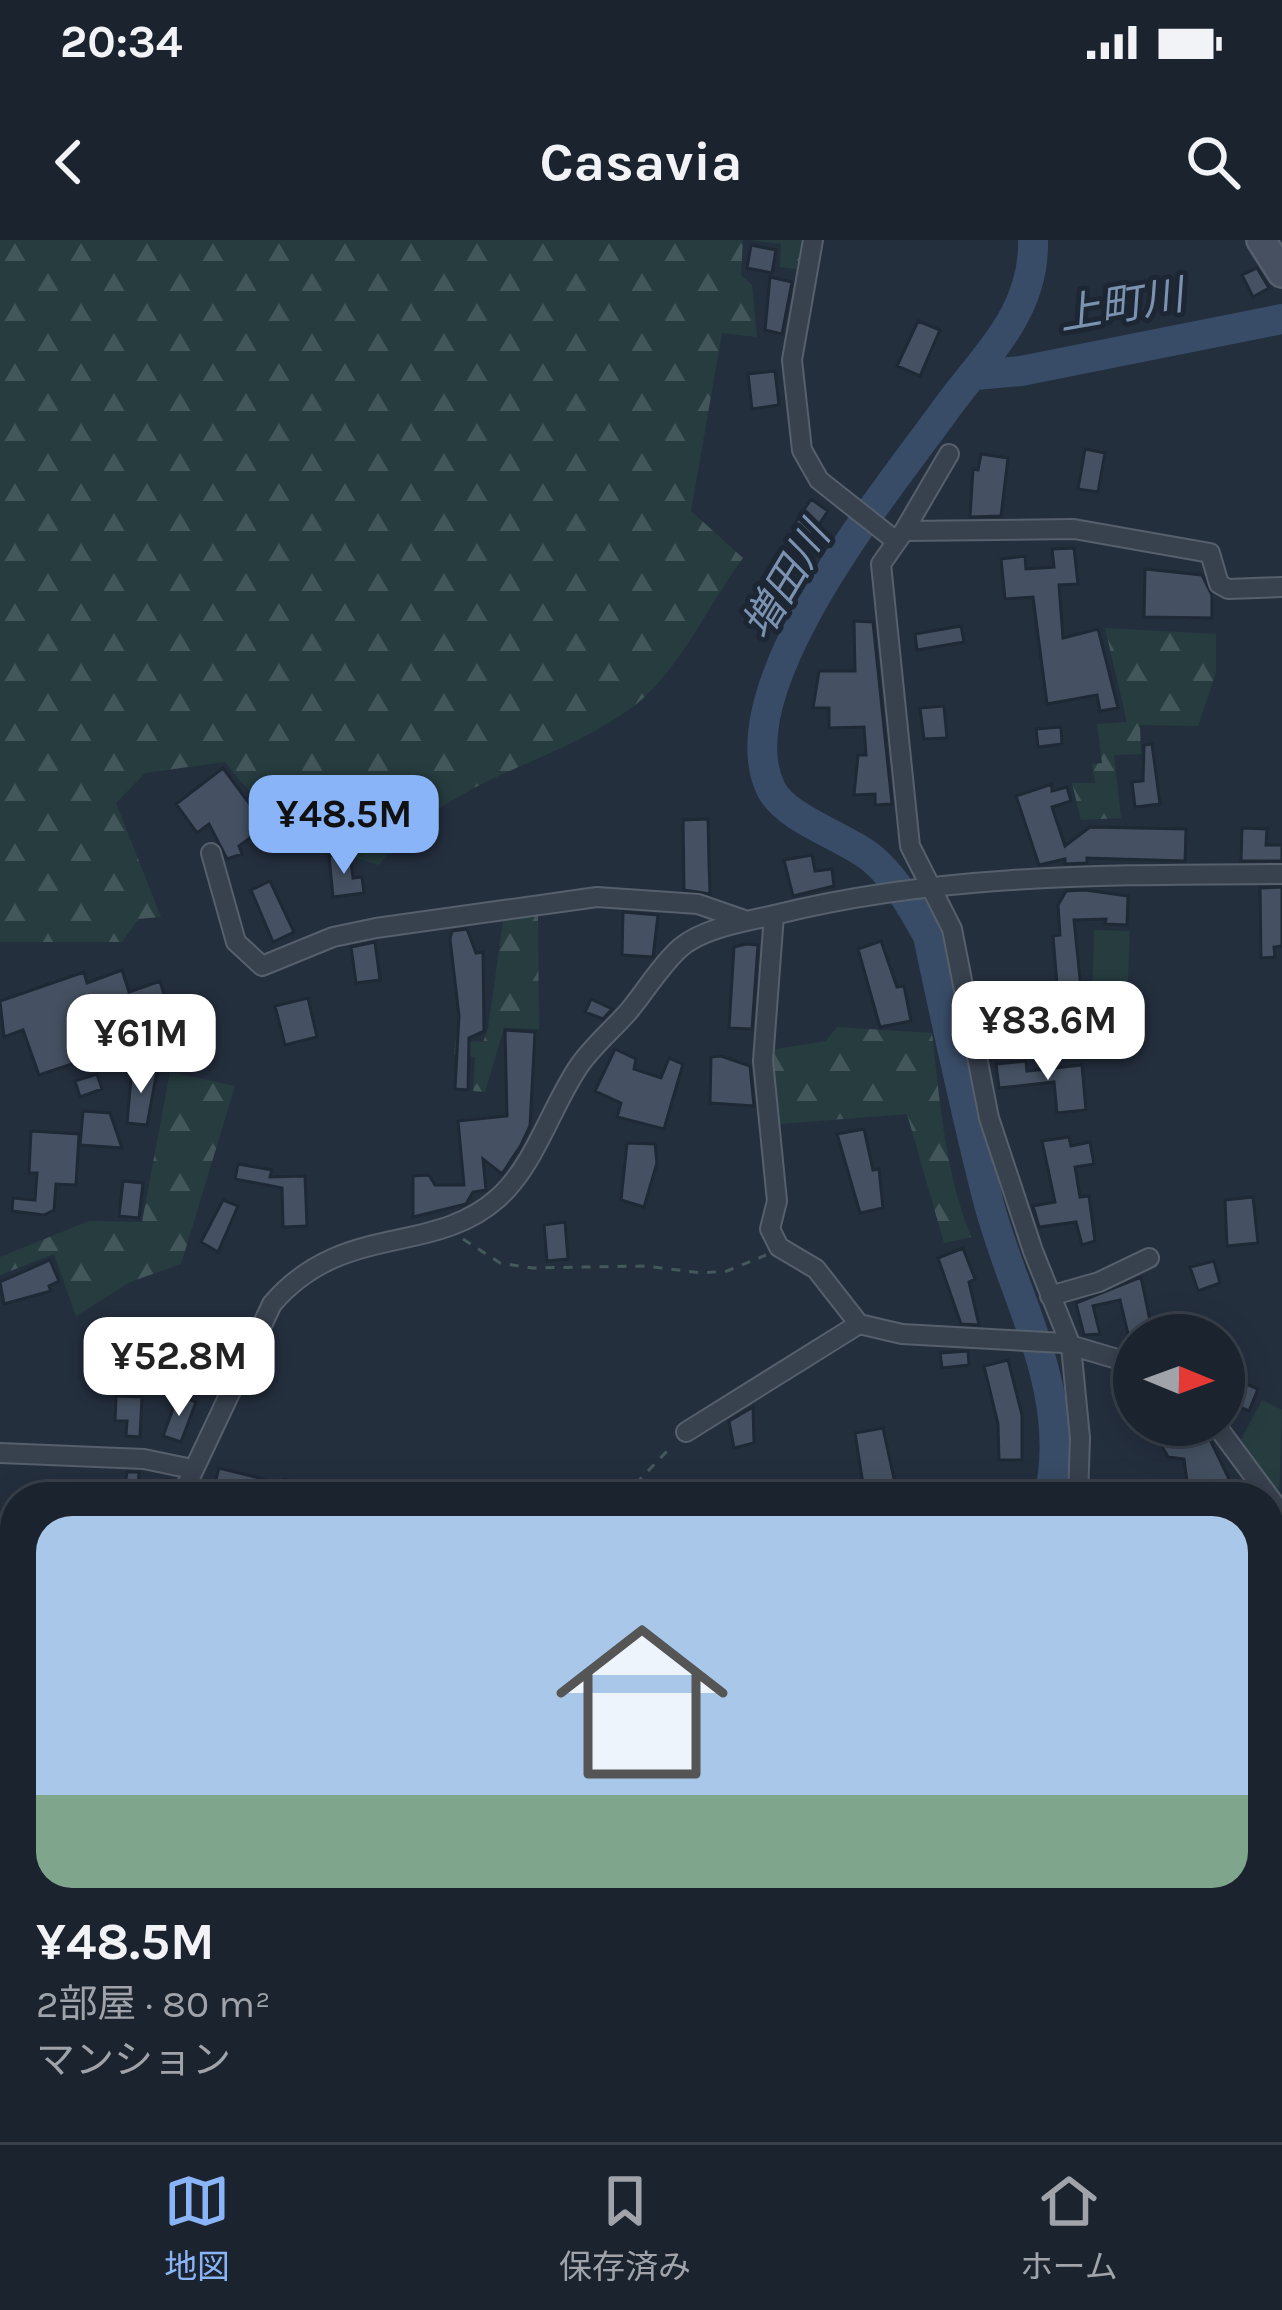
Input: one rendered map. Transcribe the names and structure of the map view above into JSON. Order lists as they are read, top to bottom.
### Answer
{
  "water": ["上町川", "増田川"],
  "north": "right",
  "page": {
    "status": "20:34",
    "header": "Casavia",
    "price": [
      "¥48.5M",
      "¥83.6M",
      "¥61M",
      "¥52.8M"
    ],
    "list": [
      {
        "name": "¥48.5M",
        "note": "2部屋 · 80 m² · マンション"
      }
    ],
    "tabs": ["地図", "保存済み", "ホーム"]
  }
}
